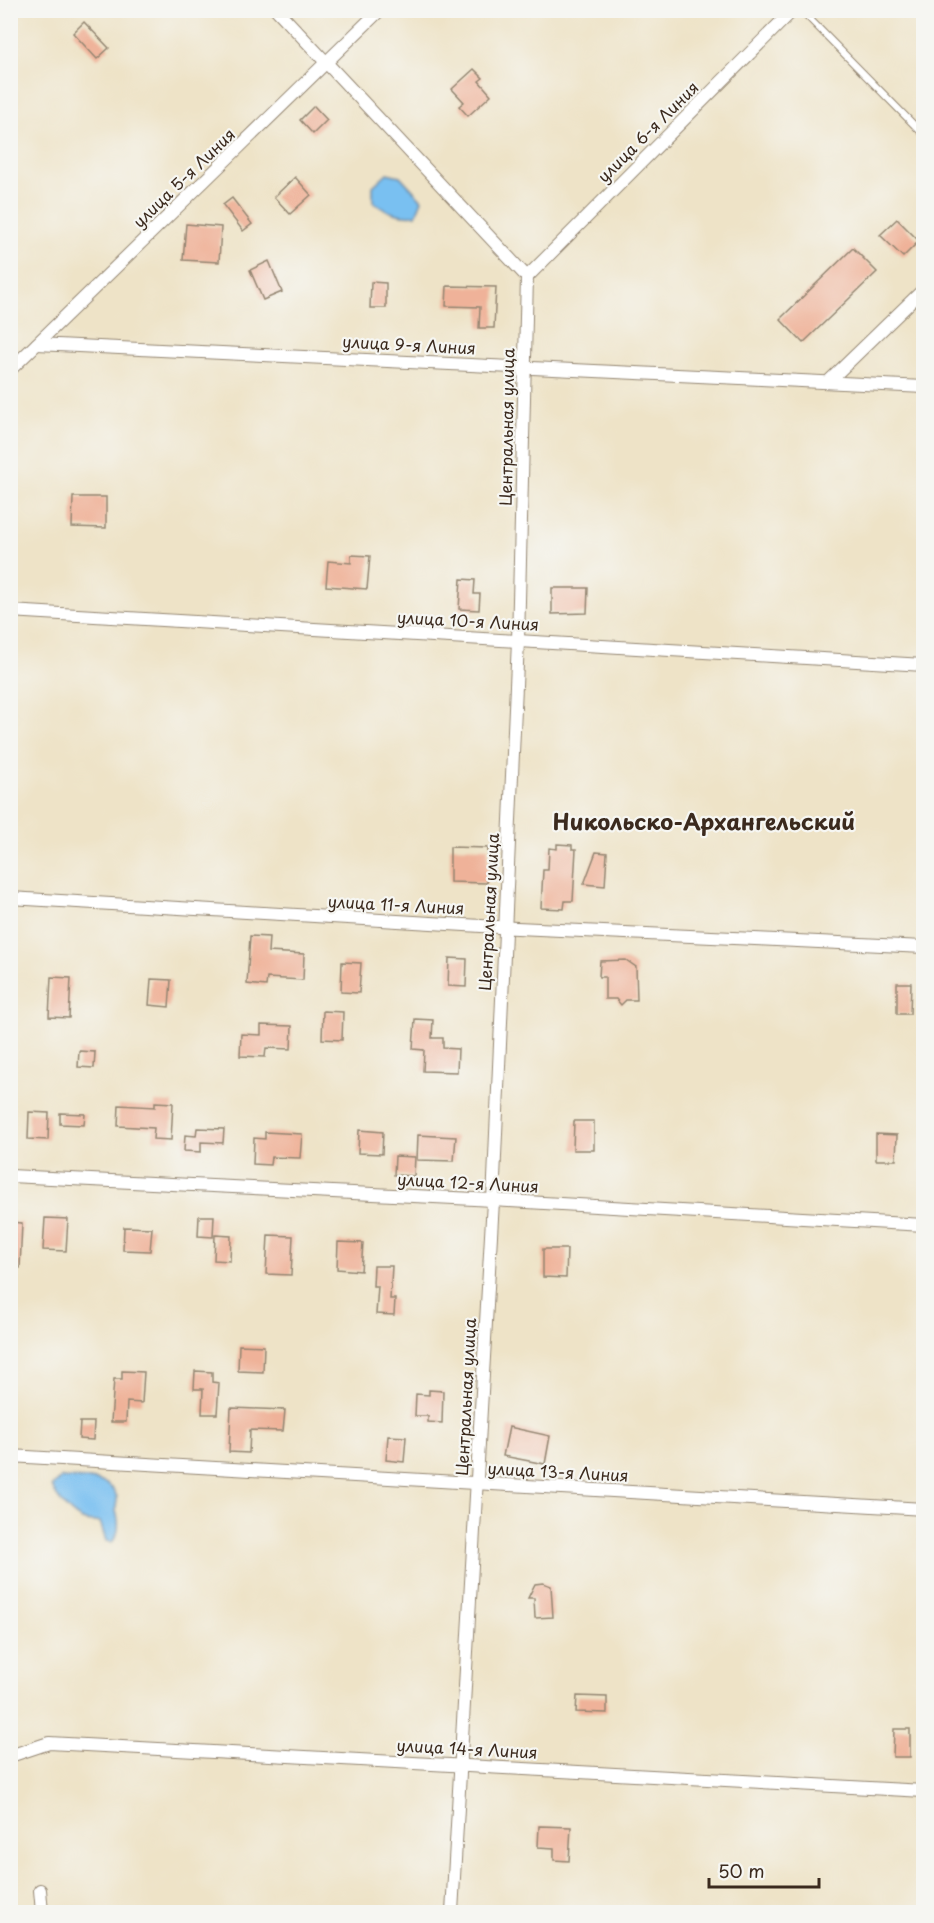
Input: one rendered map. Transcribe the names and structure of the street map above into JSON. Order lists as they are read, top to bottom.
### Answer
{
  "streets": {
    "street": [
      "улица 6-я Линия",
      "улица 5-я Линия",
      "улица 9-я Линия",
      "Центральная улица",
      "улица 10-я Линия",
      "улица 11-я Линия",
      "улица 12-я Линия",
      "улица 13-я Линия",
      "улица 14-я Линия"
    ]
  },
  "crossings": [
    ["улица 6-я Линия", "Центральная улица"],
    ["улица 5-я Линия", "улица 9-я Линия"],
    ["улица 9-я Линия", "Центральная улица"],
    ["Центральная улица", "улица 10-я Линия"],
    ["Центральная улица", "улица 11-я Линия"],
    ["Центральная улица", "улица 12-я Линия"],
    ["Центральная улица", "улица 13-я Линия"],
    ["Центральная улица", "улица 14-я Линия"]
  ],
  "districts": ["Никольско-Архангельский"],
  "scale_bar": "50 m"
}
